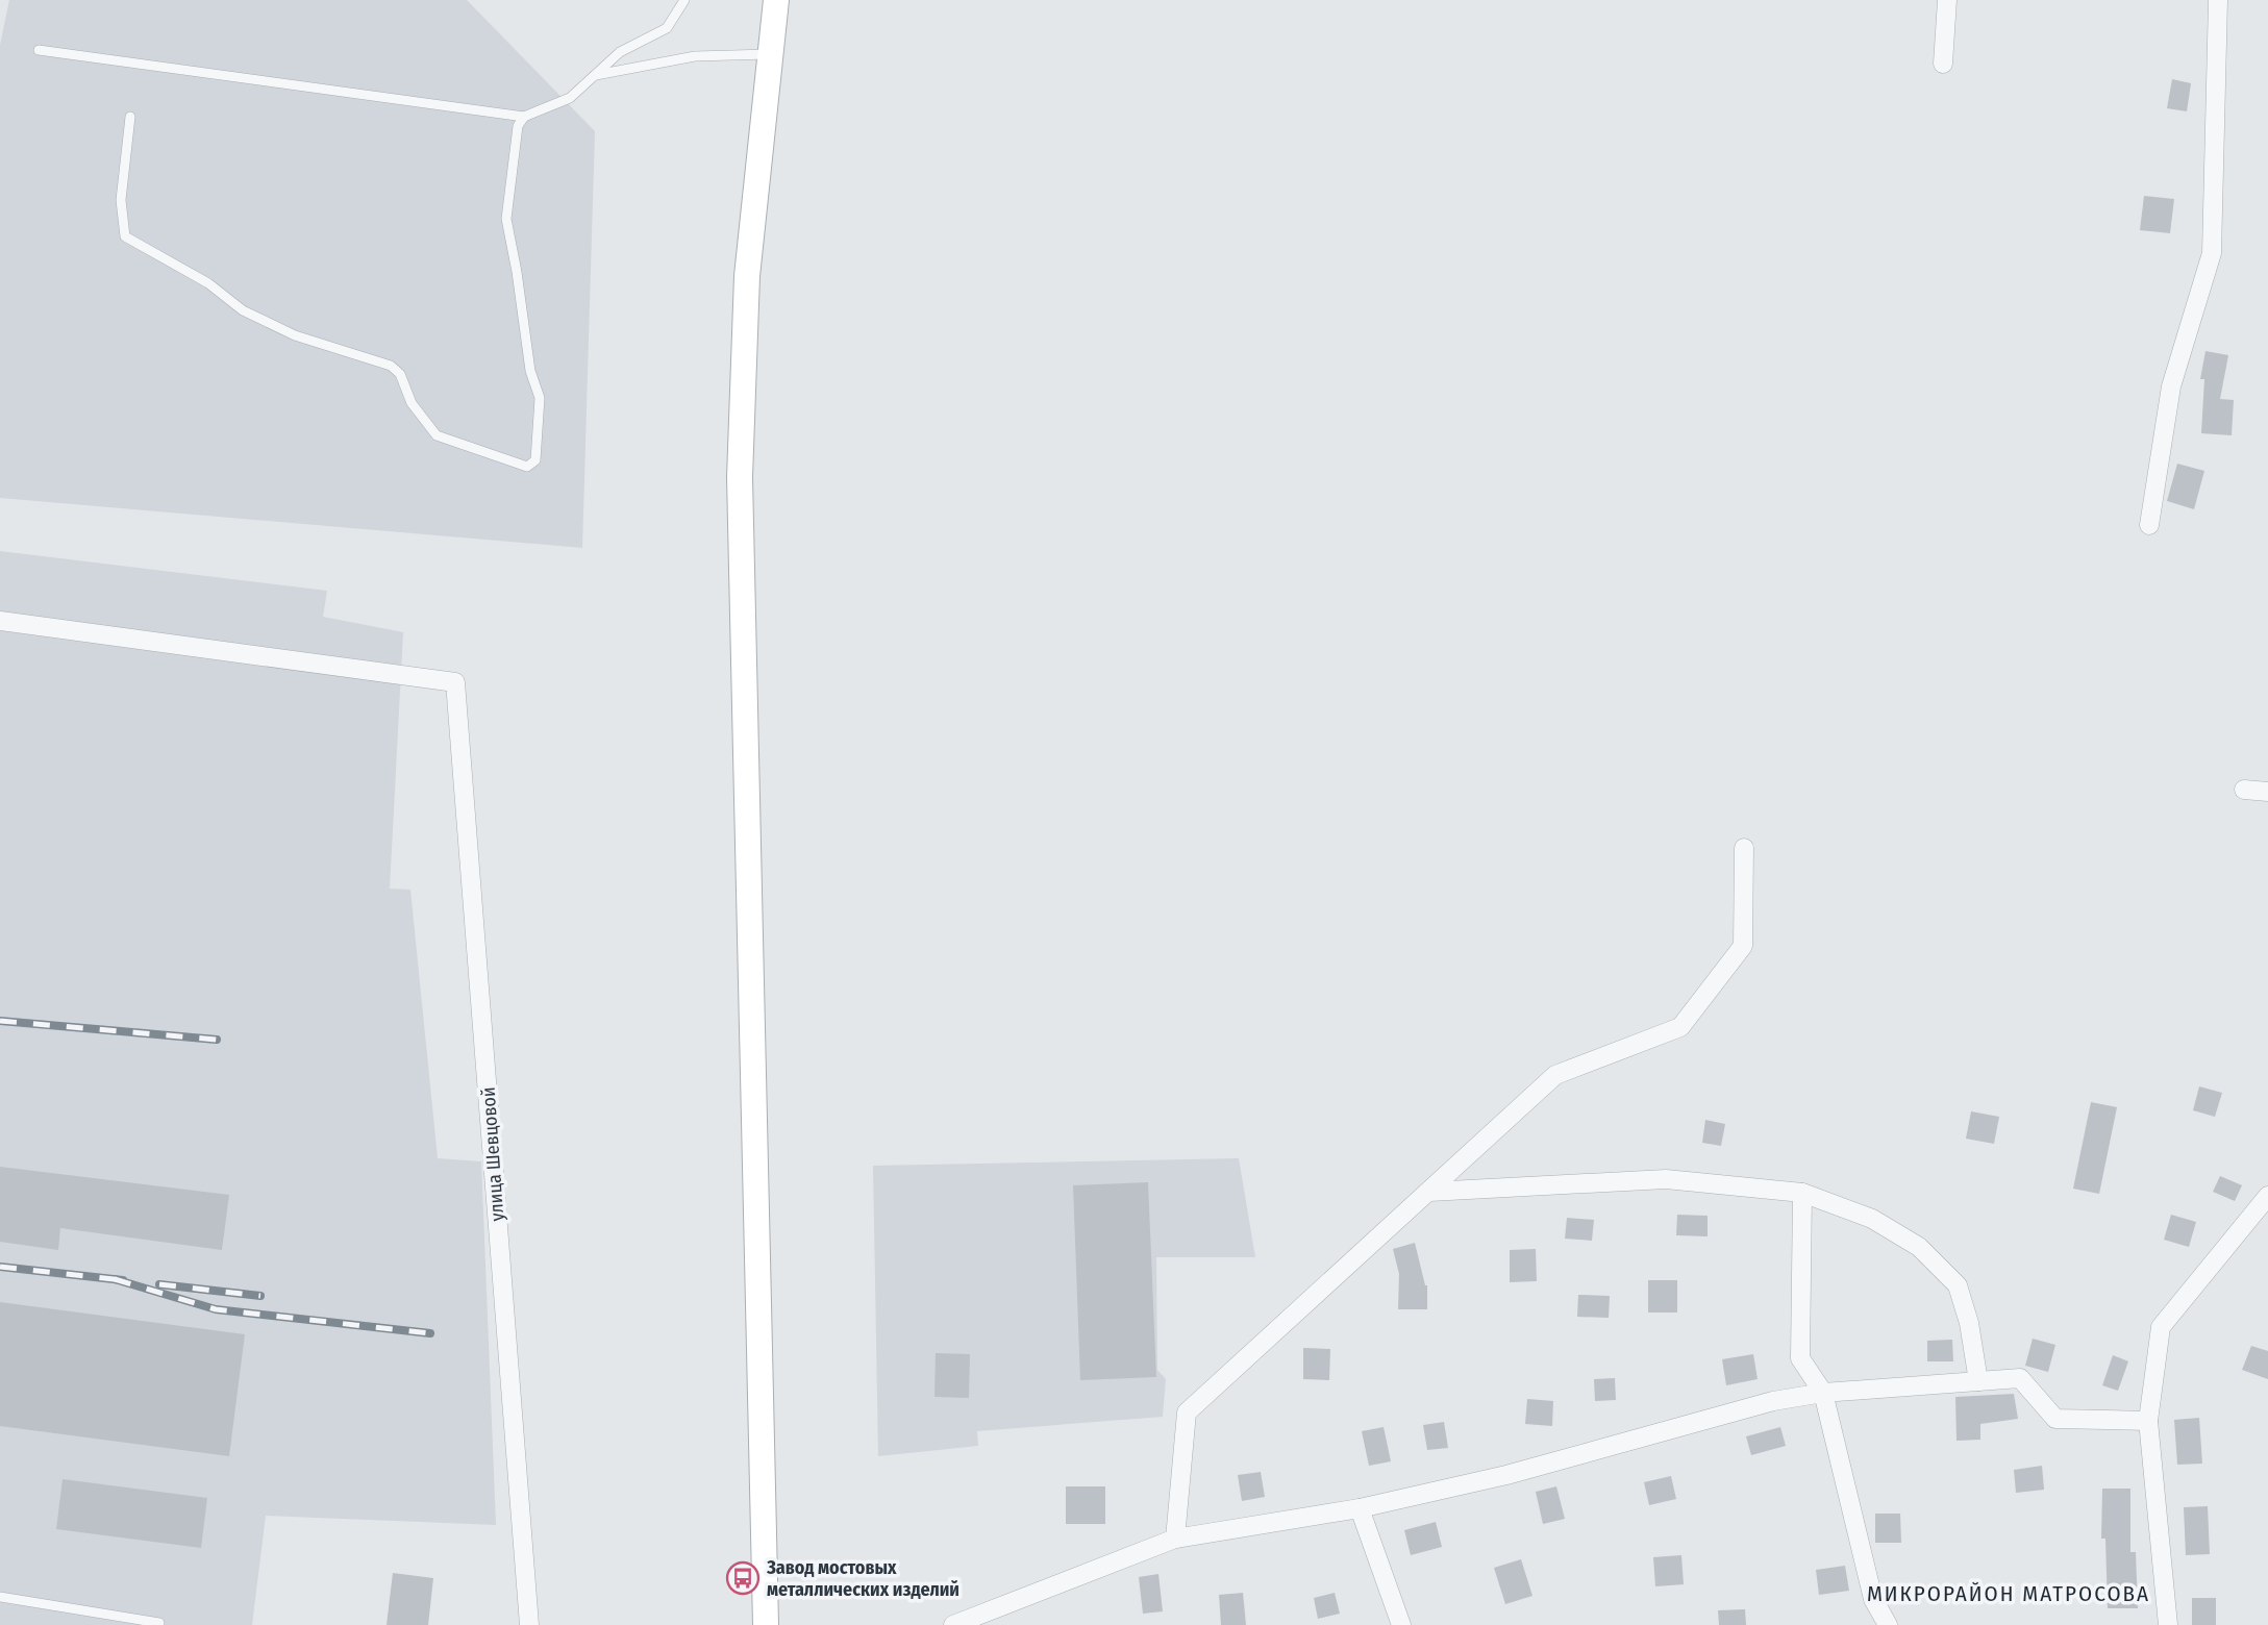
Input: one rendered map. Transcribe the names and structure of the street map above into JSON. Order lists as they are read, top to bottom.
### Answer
{
  "streets": {
    "street": ["улица Шевцовой"]
  },
  "districts": ["МИКРОРАЙОН МАТРОСОВА"],
  "places": {
    "bus stop": ["Завод мостовых металлических изделий"]
  }
}
